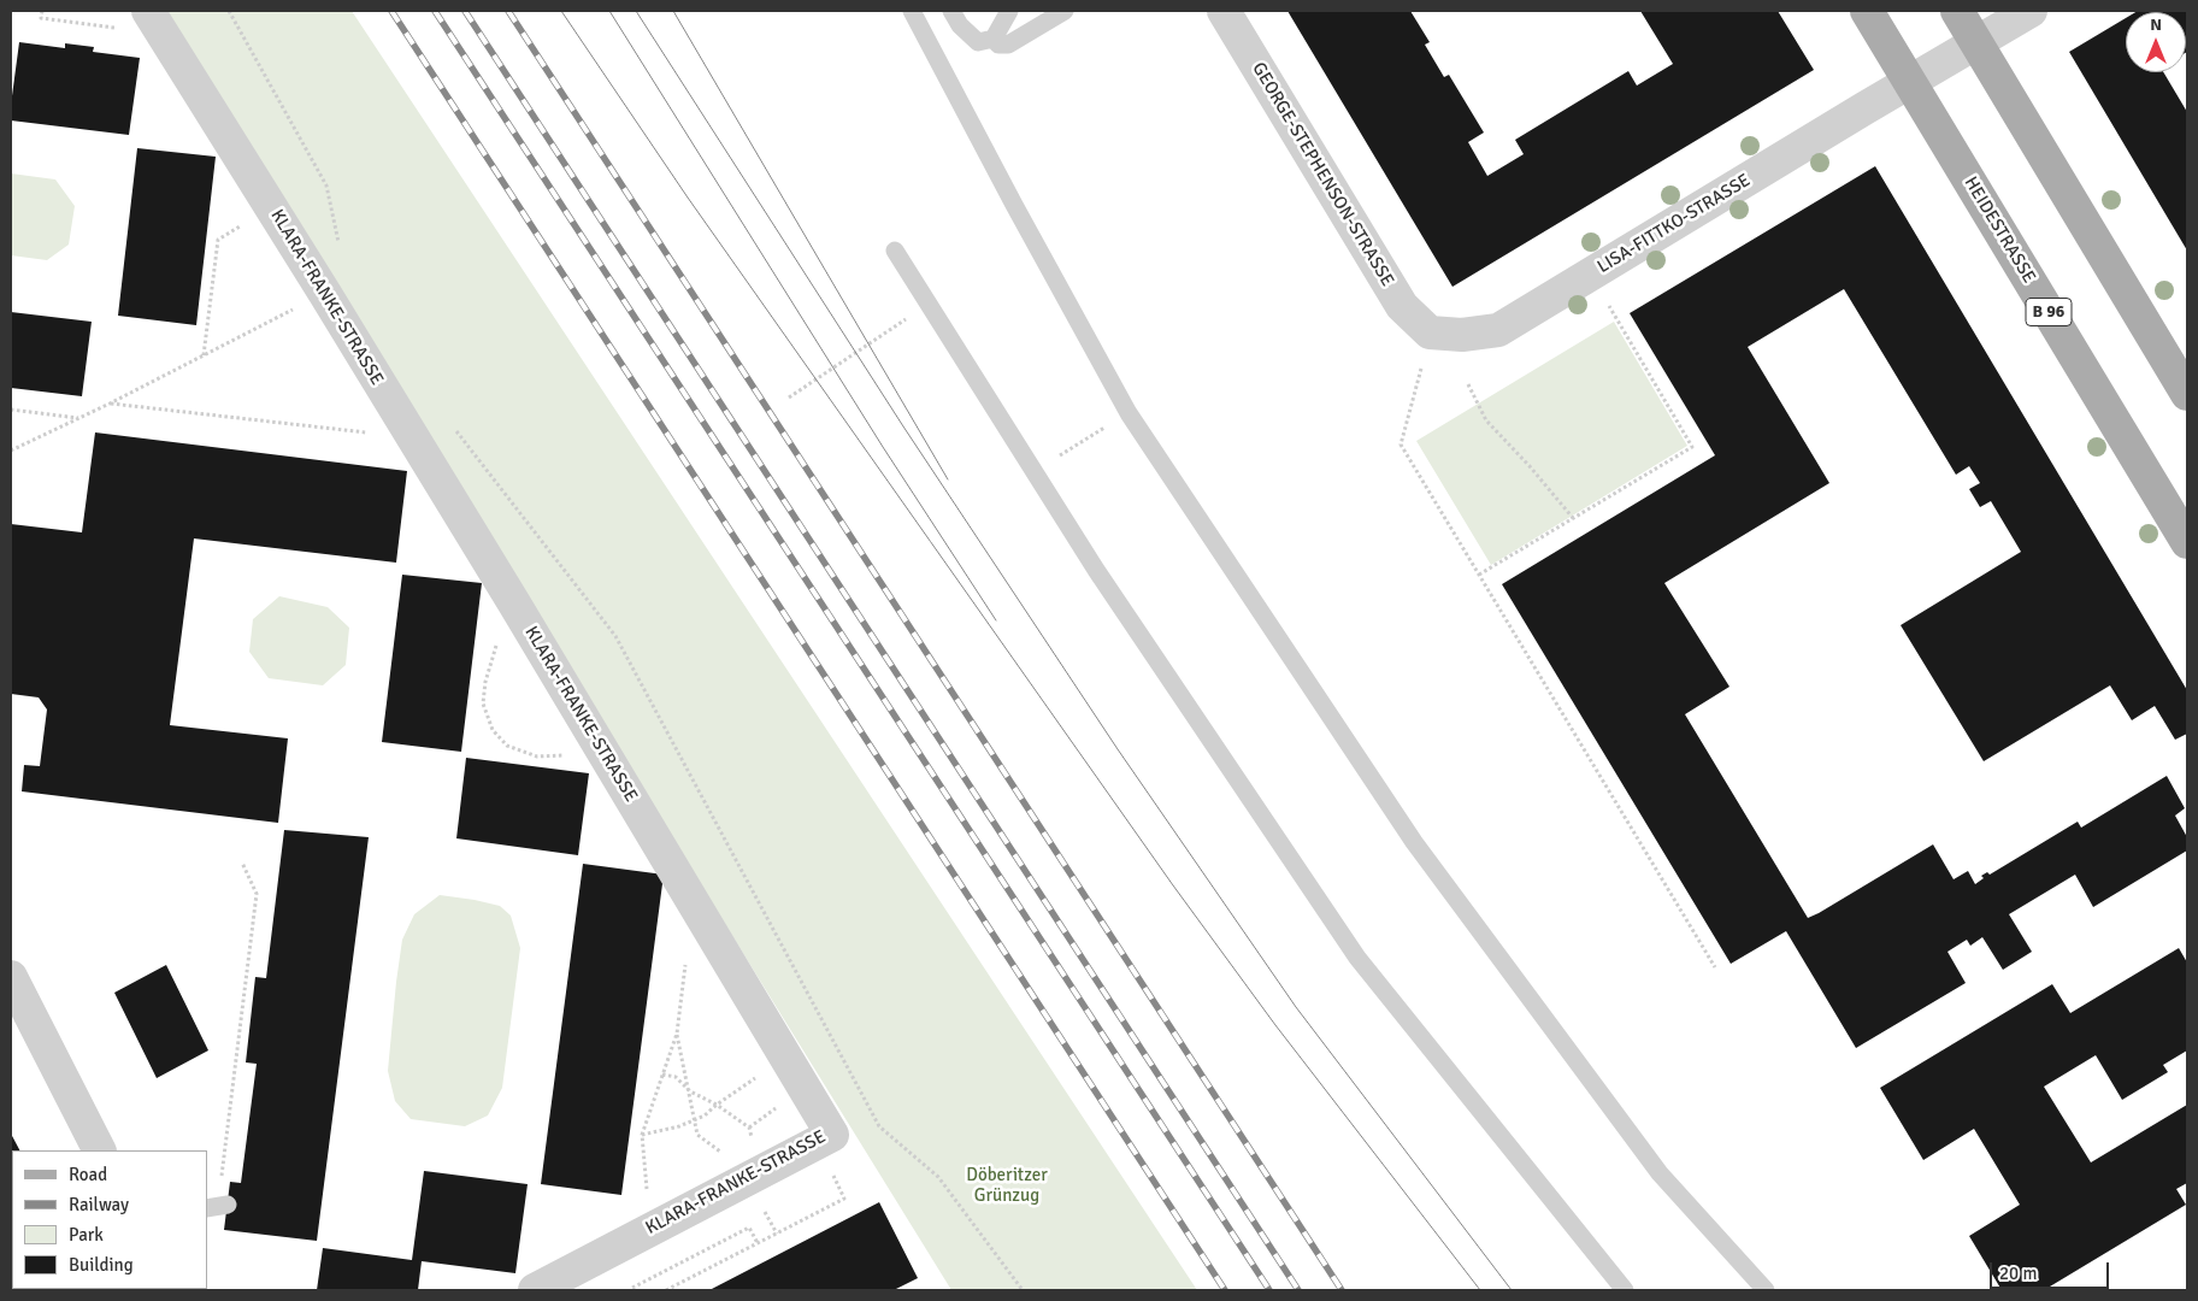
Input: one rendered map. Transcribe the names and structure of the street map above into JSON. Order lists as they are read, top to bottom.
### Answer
{
  "streets": {
    "main road": ["HEIDESTRASSE", "B 96"],
    "street": ["GEORGE-STEPHENSON-STRASSE", "LISA-FITTKO-STRASSE", "KLARA-FRANKE-STRASSE"]
  },
  "crossings": [
    ["GEORGE-STEPHENSON-STRASSE", "LISA-FITTKO-STRASSE"],
    ["LISA-FITTKO-STRASSE", "HEIDESTRASSE"]
  ],
  "parks": ["Döberitzer Grünzug"],
  "legend": [
    "Road",
    "Railway",
    "Park",
    "Building"
  ],
  "scale_bar": "20 m",
  "north": "top"
}
